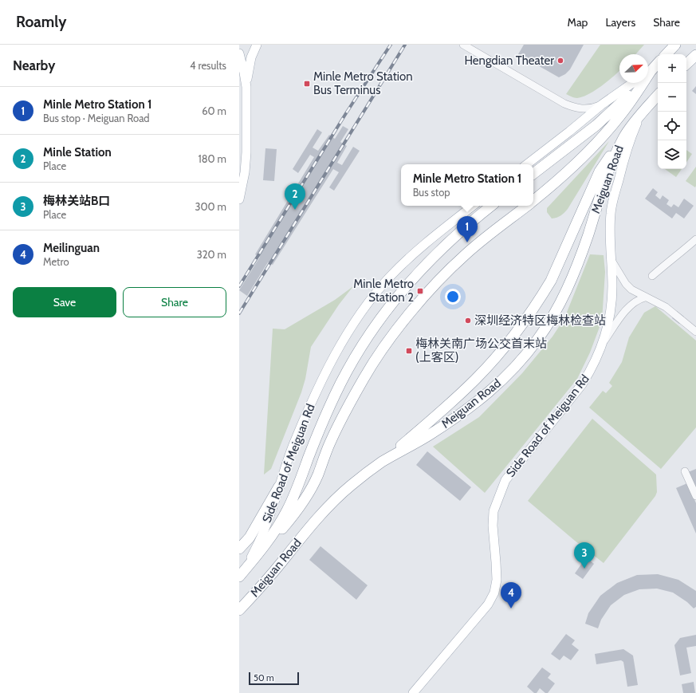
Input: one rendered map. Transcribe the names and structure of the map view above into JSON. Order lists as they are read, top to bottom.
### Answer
{
  "streets": {
    "highway": ["Meiguan Road"],
    "main road": ["Side Road of Meiguan Rd"]
  },
  "crossings": [
    ["Meiguan Road", "Side Road of Meiguan Rd"]
  ],
  "places": {
    "other": ["Hengdian Theater", "深圳经济特区梅林检查站"],
    "transit": ["Minle Metro Station Bus Terminus", "Minle Metro Station 2", "梅林关南广场公交首末站 (上客区)"]
  },
  "scale_bar": "50 m",
  "north": "top right",
  "page": {
    "header": "Roamly",
    "nav": ["Map", "Layers", "Share"],
    "heading": ["Nearby", "4 results"],
    "map_buttons": ["+", "−"],
    "list": [
      {
        "mark": "1",
        "name": "Minle Metro Station 1",
        "note": "Bus stop · Meiguan Road",
        "value": "60 m"
      },
      {
        "mark": "2",
        "name": "Minle Station",
        "note": "Place",
        "value": "180 m"
      },
      {
        "mark": "3",
        "name": "梅林关站B口",
        "note": "Place",
        "value": "300 m"
      },
      {
        "mark": "4",
        "name": "Meilinguan",
        "note": "Metro",
        "value": "320 m"
      }
    ],
    "popup": ["Minle Metro Station 1", "Bus stop"],
    "pins": [
      "2",
      "1",
      "3",
      "4"
    ],
    "buttons": ["Save", "Share"],
    "scale": "50 m"
  }
}
